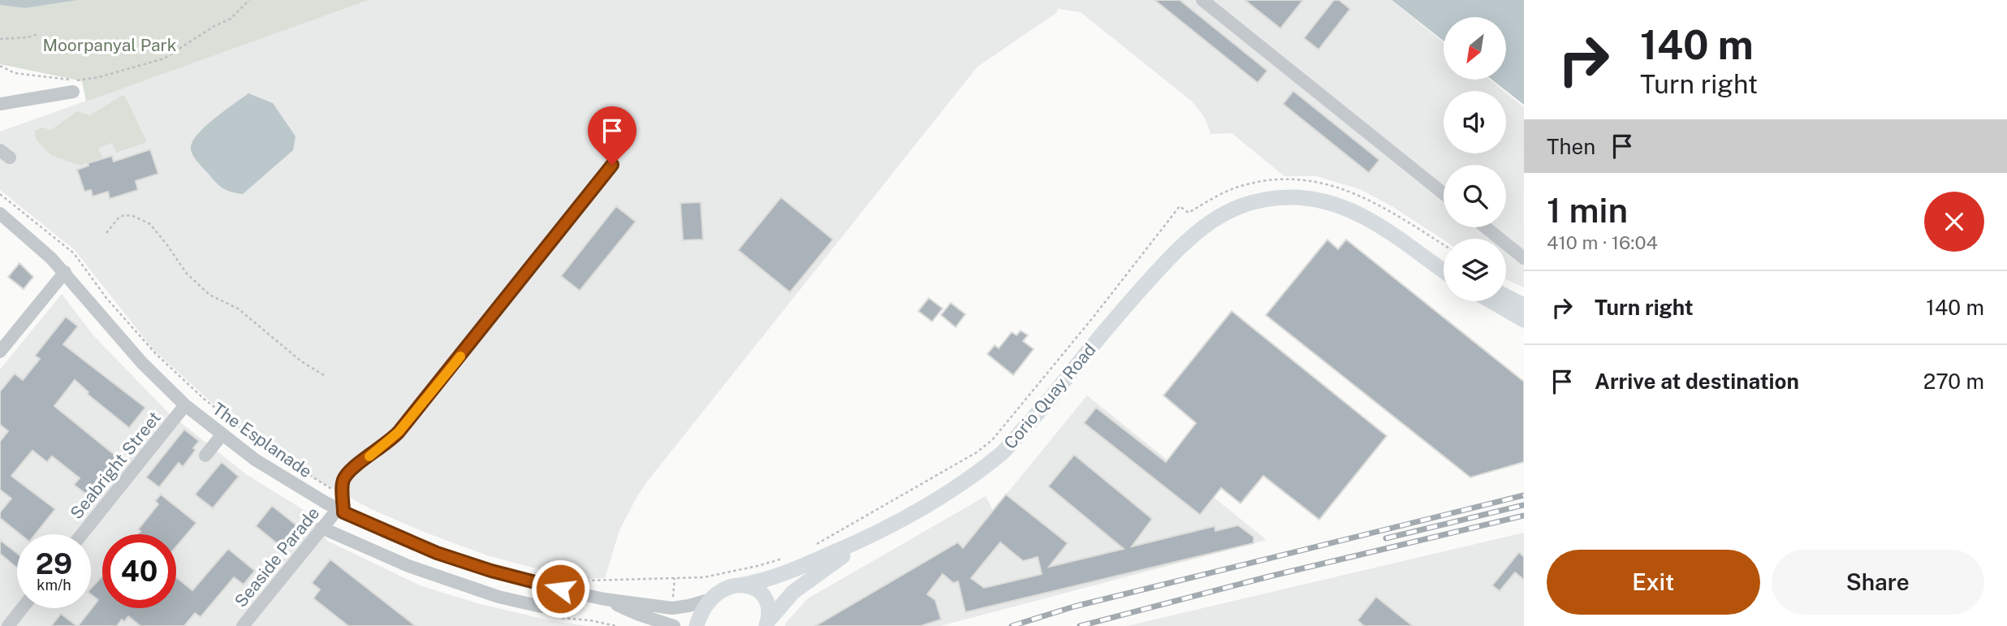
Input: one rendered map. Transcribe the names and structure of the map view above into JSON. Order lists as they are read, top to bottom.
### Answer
{
  "streets": {
    "main road": ["Corio Quay Road"],
    "street": ["The Esplanade", "Seabright Street", "Seaside Parade"]
  },
  "crossings": [
    ["Corio Quay Road", "The Esplanade"],
    ["The Esplanade", "Seabright Street"],
    ["The Esplanade", "Seaside Parade"]
  ],
  "parks": ["Moorpanyal Park"],
  "north": "bottom left",
  "page": {
    "turn": ["140 m", "Turn right"],
    "then": "Then",
    "heading": ["1 min", "410 m · 16:04"],
    "list": [
      {
        "name": "Turn right",
        "value": "140 m"
      },
      {
        "name": "Arrive at destination",
        "value": "270 m"
      }
    ],
    "speed": "29 km/h",
    "limit": "40",
    "buttons": ["Exit", "Share"]
  }
}
